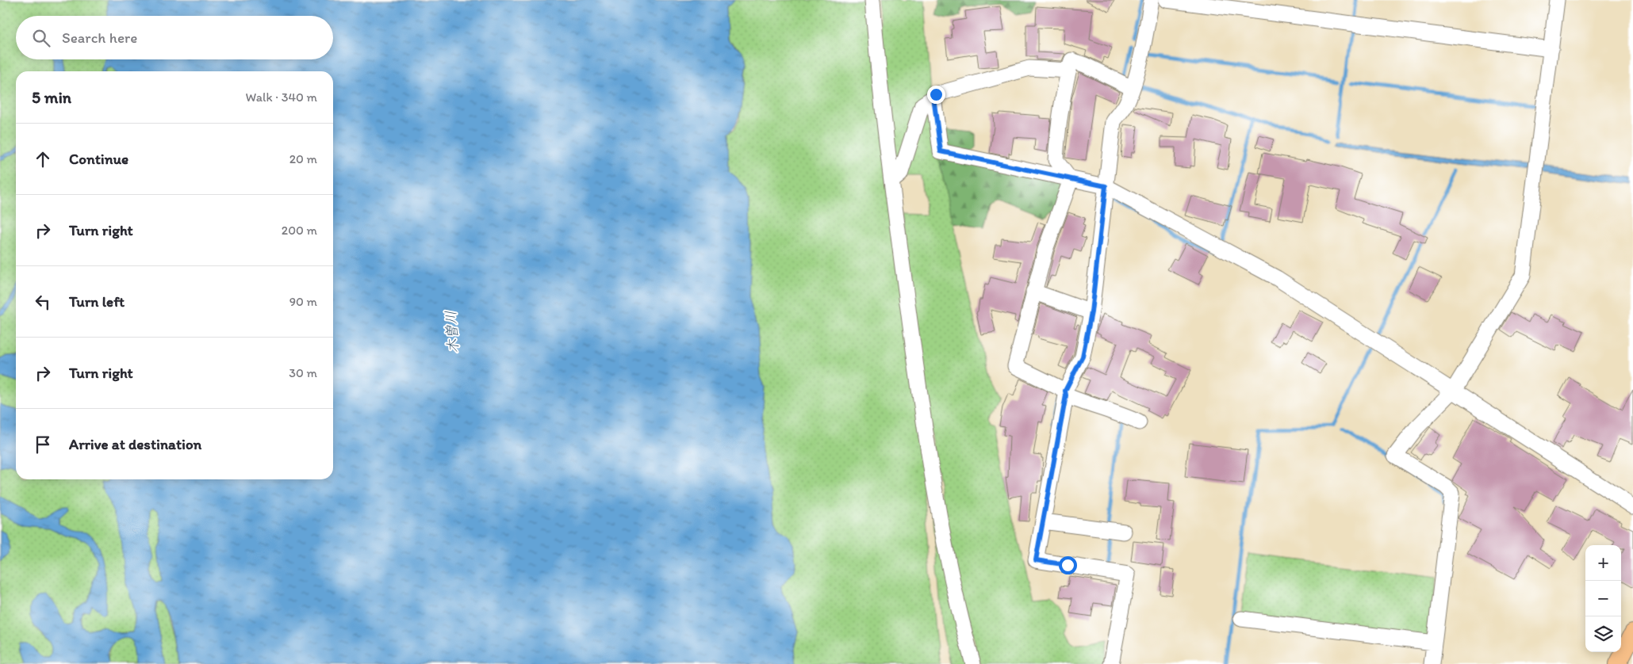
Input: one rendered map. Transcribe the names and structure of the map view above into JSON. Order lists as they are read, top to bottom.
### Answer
{
  "water": ["木曽川"],
  "page": {
    "search": "Search here",
    "heading": ["5 min", "Walk · 340 m"],
    "list": [
      ["Continue", "20 m"],
      ["Turn right", "200 m"],
      ["Turn left", "90 m"],
      ["Turn right", "30 m"],
      "Arrive at destination"
    ],
    "map_buttons": ["+", "−"]
  }
}
